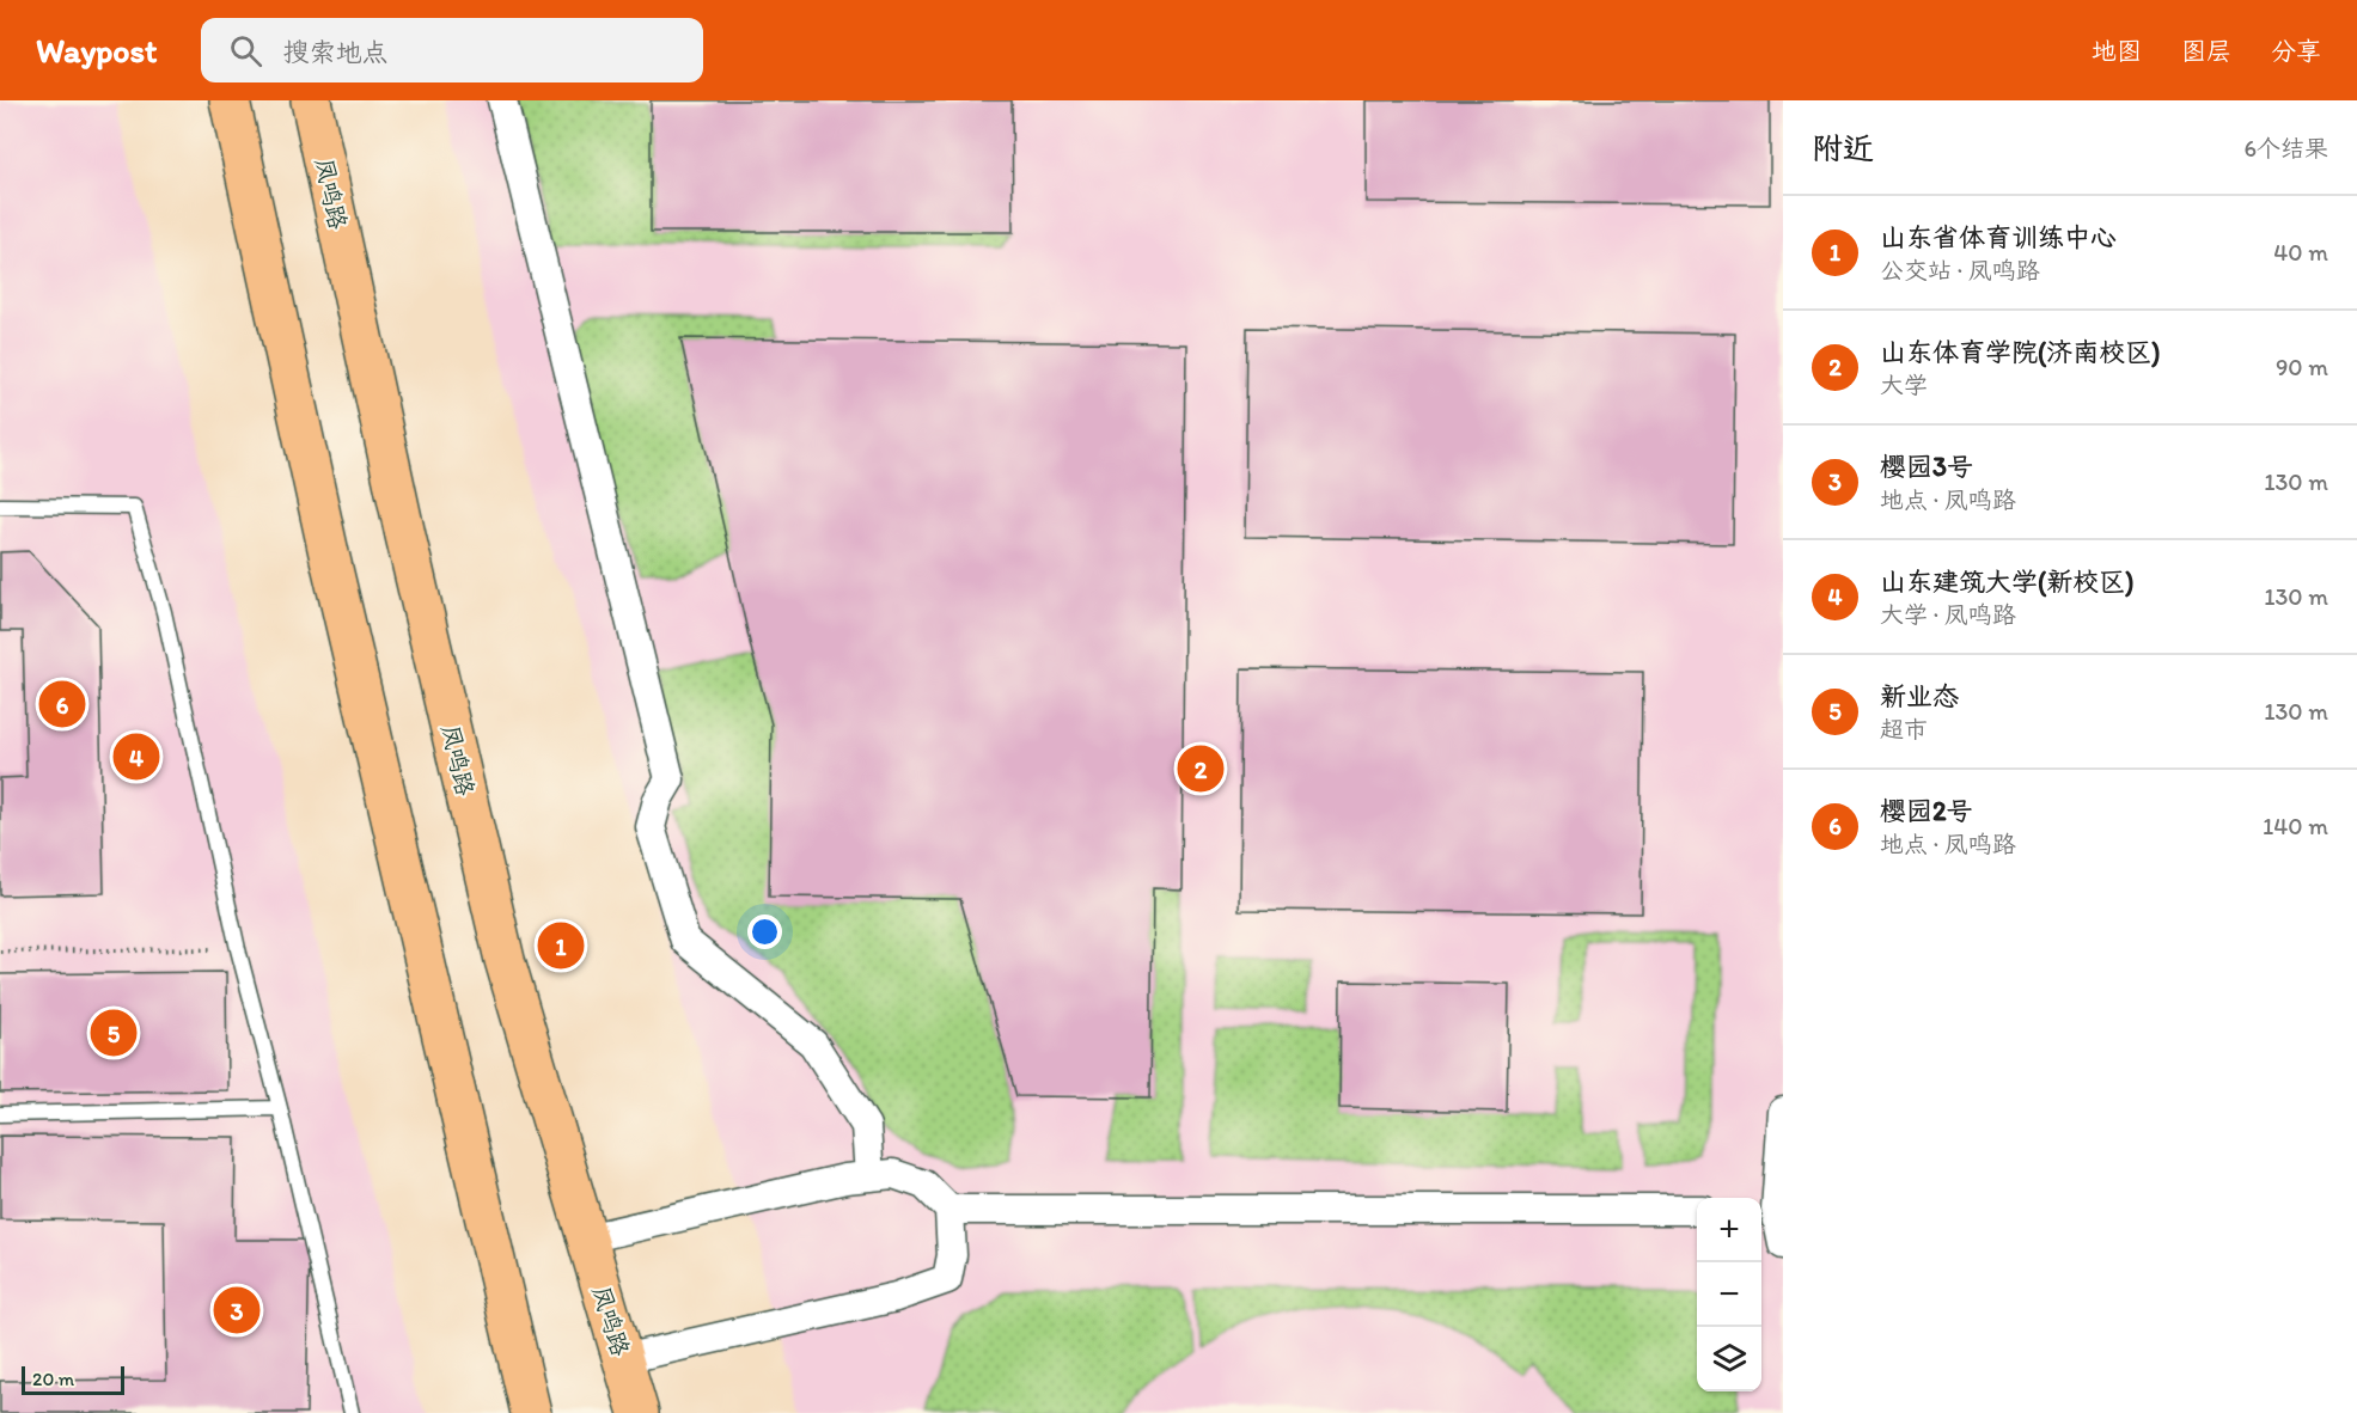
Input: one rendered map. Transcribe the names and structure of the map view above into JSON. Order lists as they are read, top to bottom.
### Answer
{
  "streets": {
    "main road": ["凤鸣路"]
  },
  "scale_bar": "20 m",
  "page": {
    "header": "Waypost",
    "search": "搜索地点",
    "nav": ["地图", "图层", "分享"],
    "heading": ["附近", "6个结果"],
    "list": [
      {
        "mark": "1",
        "name": "山东省体育训练中心",
        "note": "公交站 · 凤鸣路",
        "value": "40 m"
      },
      {
        "mark": "2",
        "name": "山东体育学院(济南校区)",
        "note": "大学",
        "value": "90 m"
      },
      {
        "mark": "3",
        "name": "樱园3号",
        "note": "地点 · 凤鸣路",
        "value": "130 m"
      },
      {
        "mark": "4",
        "name": "山东建筑大学(新校区)",
        "note": "大学 · 凤鸣路",
        "value": "130 m"
      },
      {
        "mark": "5",
        "name": "新业态",
        "note": "超市",
        "value": "130 m"
      },
      {
        "mark": "6",
        "name": "樱园2号",
        "note": "地点 · 凤鸣路",
        "value": "140 m"
      }
    ],
    "pins": [
      "6",
      "4",
      "2",
      "1",
      "5",
      "3"
    ],
    "map_buttons": ["+", "−"],
    "scale": "20 m"
  }
}
